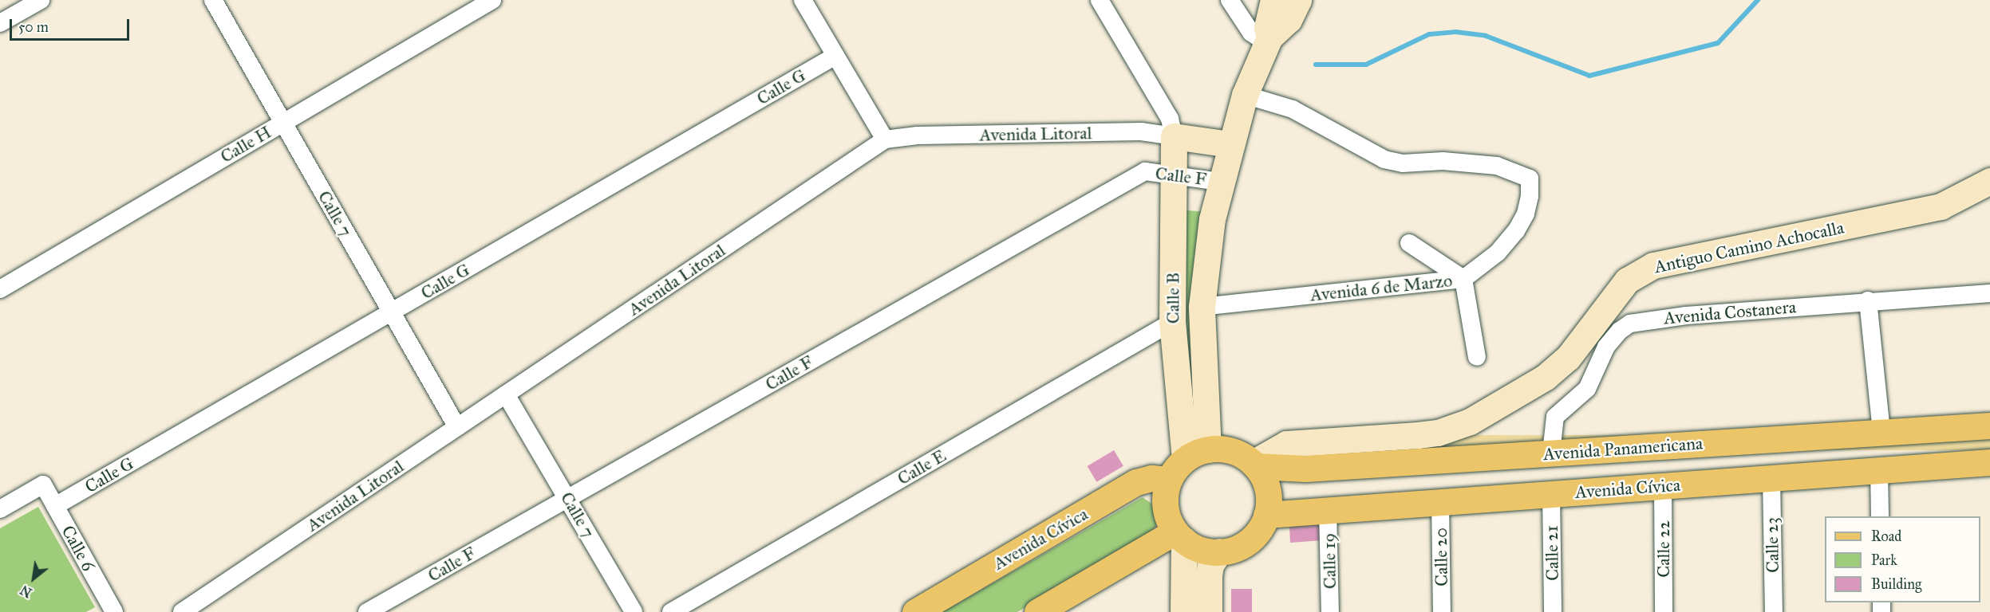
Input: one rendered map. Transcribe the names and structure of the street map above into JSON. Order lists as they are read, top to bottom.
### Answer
{
  "streets": {
    "main road": ["Avenida Panamericana", "Avenida Cívica"],
    "street": [
      "Calle G",
      "Avenida Litoral",
      "Calle H",
      "Calle F",
      "Calle 7",
      "Antiguo Camino Achocalla",
      "Avenida 6 de Marzo",
      "Calle B",
      "Avenida Costanera",
      "Calle E",
      "Calle 23",
      "Calle 6",
      "Calle 22",
      "Calle 21",
      "Calle 20",
      "Calle 19"
    ]
  },
  "crossings": [
    ["Calle G", "Calle 7"],
    ["Calle G", "Calle 6"],
    ["Avenida Litoral", "Calle 7"],
    ["Avenida Litoral", "Calle B"],
    ["Calle H", "Calle 7"],
    ["Calle F", "Calle 7"],
    ["Calle F", "Calle B"],
    ["Antiguo Camino Achocalla", "Calle B"],
    ["Antiguo Camino Achocalla", "Avenida Panamericana"],
    ["Antiguo Camino Achocalla", "Avenida Cívica"],
    ["Avenida 6 de Marzo", "Calle B"],
    ["Calle B", "Avenida Panamericana"],
    ["Calle B", "Calle E"],
    ["Calle B", "Avenida Cívica"],
    ["Avenida Costanera", "Avenida Panamericana"],
    ["Avenida Panamericana", "Avenida Cívica"],
    ["Avenida Cívica", "Calle 23"],
    ["Avenida Cívica", "Calle 22"],
    ["Avenida Cívica", "Calle 21"],
    ["Avenida Cívica", "Calle 20"],
    ["Avenida Cívica", "Calle 19"]
  ],
  "legend": ["Road", "Park", "Building"],
  "scale_bar": "50 m",
  "north": "bottom left"
}
